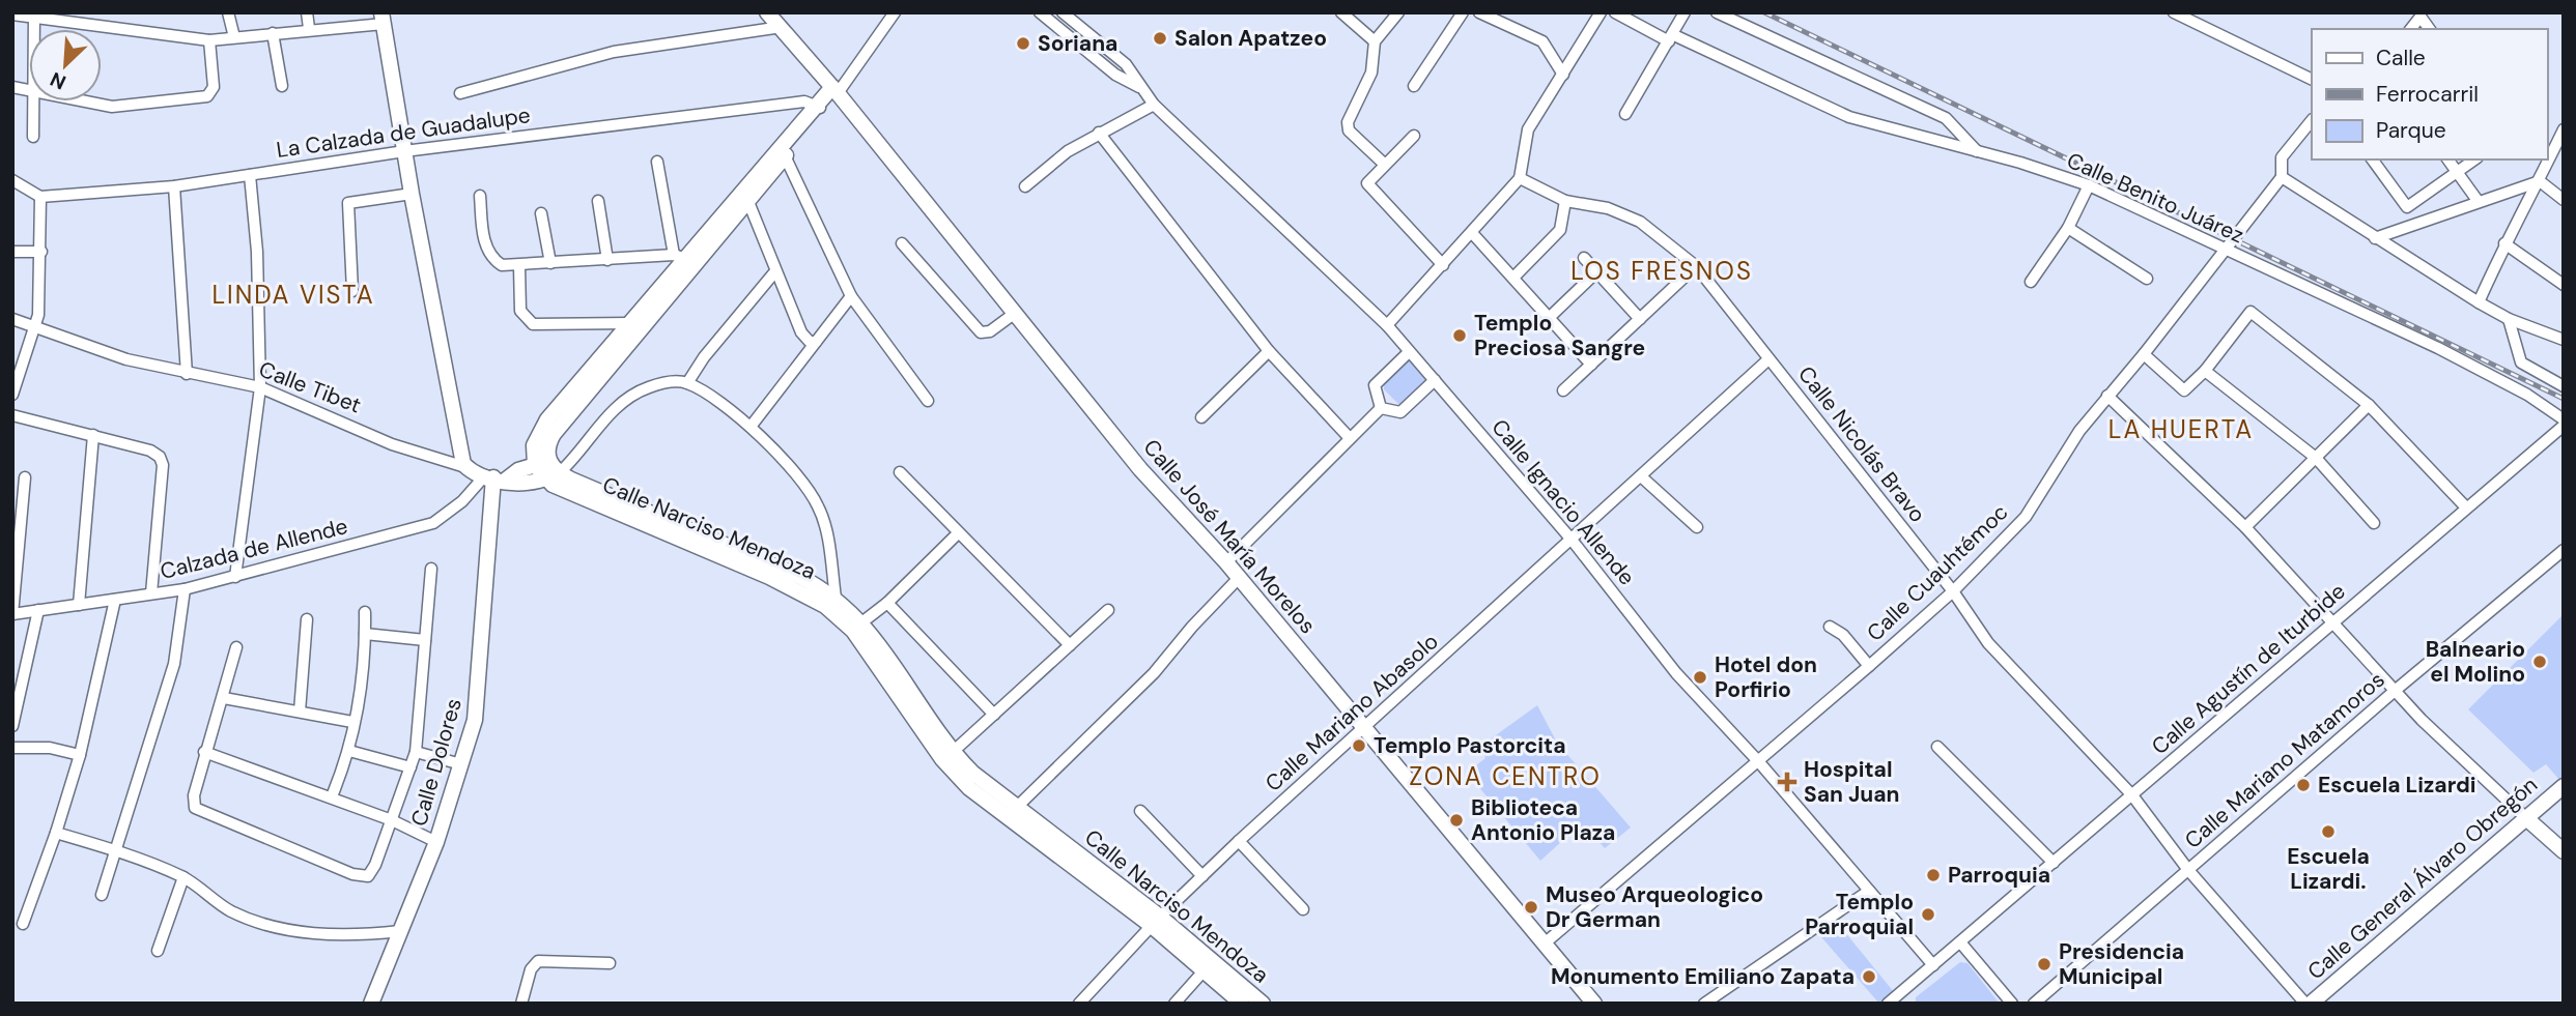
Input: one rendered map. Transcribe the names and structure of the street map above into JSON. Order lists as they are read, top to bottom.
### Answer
{
  "streets": {
    "street": [
      "La Calzada de Guadalupe",
      "Calle Benito Juárez",
      "Calle Tibet",
      "Calle Nicolás Bravo",
      "Calle Ignacio Allende",
      "Calle Narciso Mendoza",
      "Calle José María Morelos",
      "Calzada de Allende",
      "Calle Cuauhtémoc",
      "Calle Agustín de Iturbide",
      "Calle Mariano Abasolo",
      "Calle Mariano Matamoros",
      "Calle Dolores",
      "Calle General Álvaro Obregón"
    ]
  },
  "crossings": [
    ["Calle Benito Juárez", "Calle Cuauhtémoc"],
    ["Calle Tibet", "Calle Narciso Mendoza"],
    ["Calle Tibet", "Calzada de Allende"],
    ["Calle Tibet", "Calle Dolores"],
    ["Calle Nicolás Bravo", "Calle Cuauhtémoc"],
    ["Calle Nicolás Bravo", "Calle Agustín de Iturbide"],
    ["Calle Nicolás Bravo", "Calle Mariano Abasolo"],
    ["Calle Nicolás Bravo", "Calle Mariano Matamoros"],
    ["Calle Nicolás Bravo", "Calle General Álvaro Obregón"],
    ["Calle Ignacio Allende", "Calle Cuauhtémoc"],
    ["Calle Ignacio Allende", "Calle Agustín de Iturbide"],
    ["Calle Ignacio Allende", "Calle Mariano Abasolo"],
    ["Calle Narciso Mendoza", "Calle Mariano Abasolo"],
    ["Calle José María Morelos", "Calle Cuauhtémoc"],
    ["Calle José María Morelos", "Calle Mariano Abasolo"],
    ["Calzada de Allende", "Calle Dolores"]
  ],
  "districts": [
    "LOS FRESNOS",
    "LINDA VISTA",
    "LA HUERTA",
    "ZONA CENTRO"
  ],
  "places": {
    "other": [
      "Salon Apatzeo",
      "Soriana",
      "Templo Preciosa Sangre",
      "Balneario el Molino",
      "Hotel don Porfirio",
      "Templo Pastorcita",
      "Escuela Lizardi",
      "Biblioteca Antonio Plaza",
      "Escuela Lizardi.",
      "Parroquia",
      "Museo Arqueologico Dr German",
      "Templo Parroquial",
      "Presidencia Municipal",
      "Monumento Emiliano Zapata"
    ],
    "health": ["Hospital San Juan"]
  },
  "legend": ["Calle", "Ferrocarril", "Parque"],
  "north": "bottom left"
}
